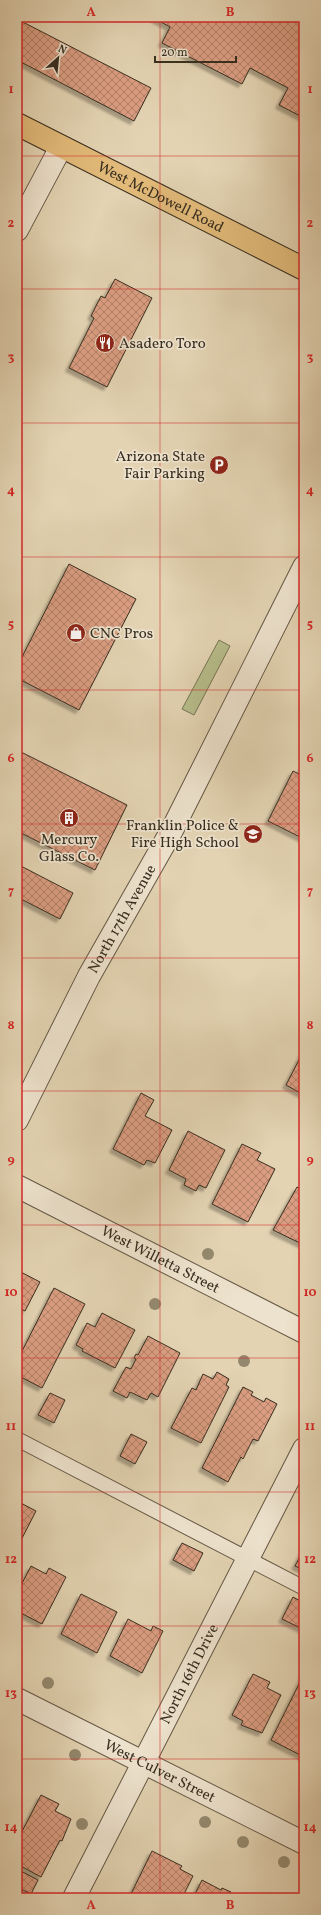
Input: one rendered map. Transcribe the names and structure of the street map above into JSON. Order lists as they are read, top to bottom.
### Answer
{
  "streets": {
    "main road": ["West McDowell Road"],
    "street": [
      "North 17th Avenue",
      "West Willetta Street",
      "North 16th Drive",
      "West Culver Street"
    ]
  },
  "crossings": [
    ["North 16th Drive", "West Culver Street"]
  ],
  "places": {
    "restaurant": ["Asadero Toro"],
    "parking": ["Arizona State Fair Parking"],
    "shop": ["CNC Pros"],
    "building": ["Mercury Glass Co."],
    "school or university": ["Franklin Police & Fire High School"]
  },
  "scale_bar": "20 m",
  "north": "top right",
  "grid": {
    "columns": ["A", "B"],
    "rows": [
      "1",
      "2",
      "3",
      "4",
      "5",
      "6",
      "7",
      "8",
      "9",
      "10",
      "11",
      "12",
      "13",
      "14"
    ]
  }
}
